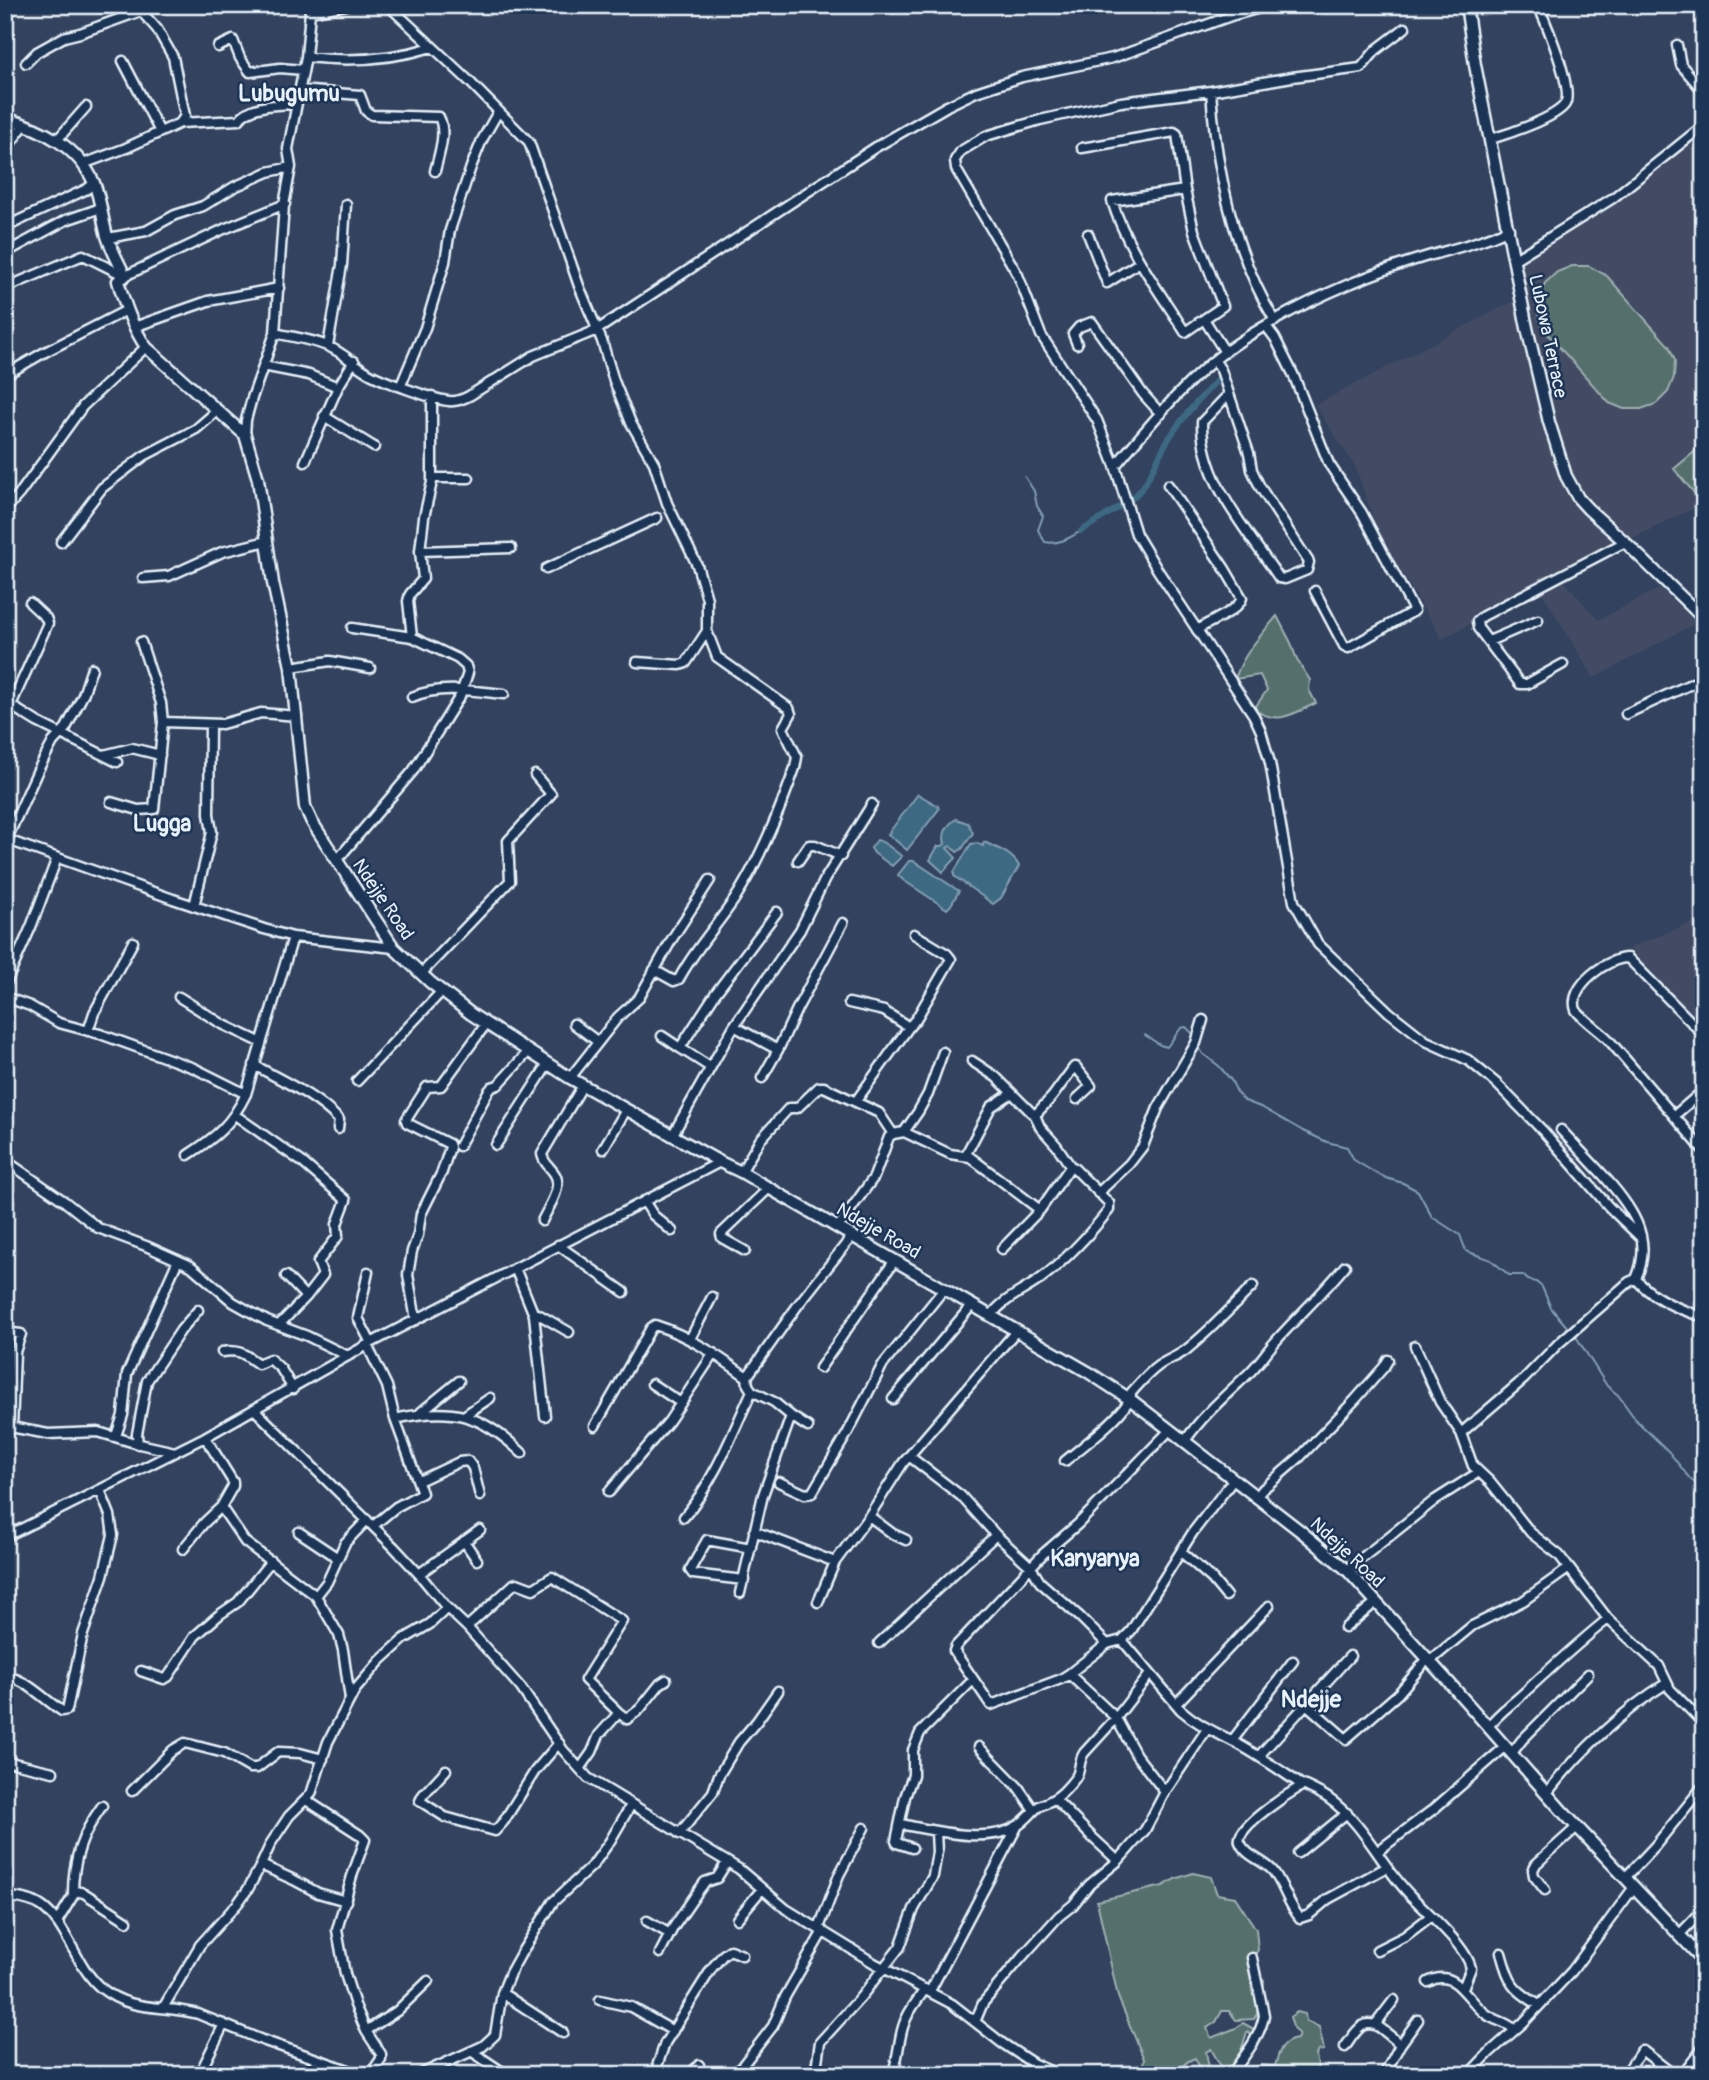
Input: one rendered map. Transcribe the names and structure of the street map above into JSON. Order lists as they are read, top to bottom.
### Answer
{
  "streets": {
    "street": ["Lubowa Terrace", "Ndejje Road"]
  },
  "districts": [
    "Lubugumu",
    "Lugga",
    "Kanyanya",
    "Ndejje"
  ]
}
